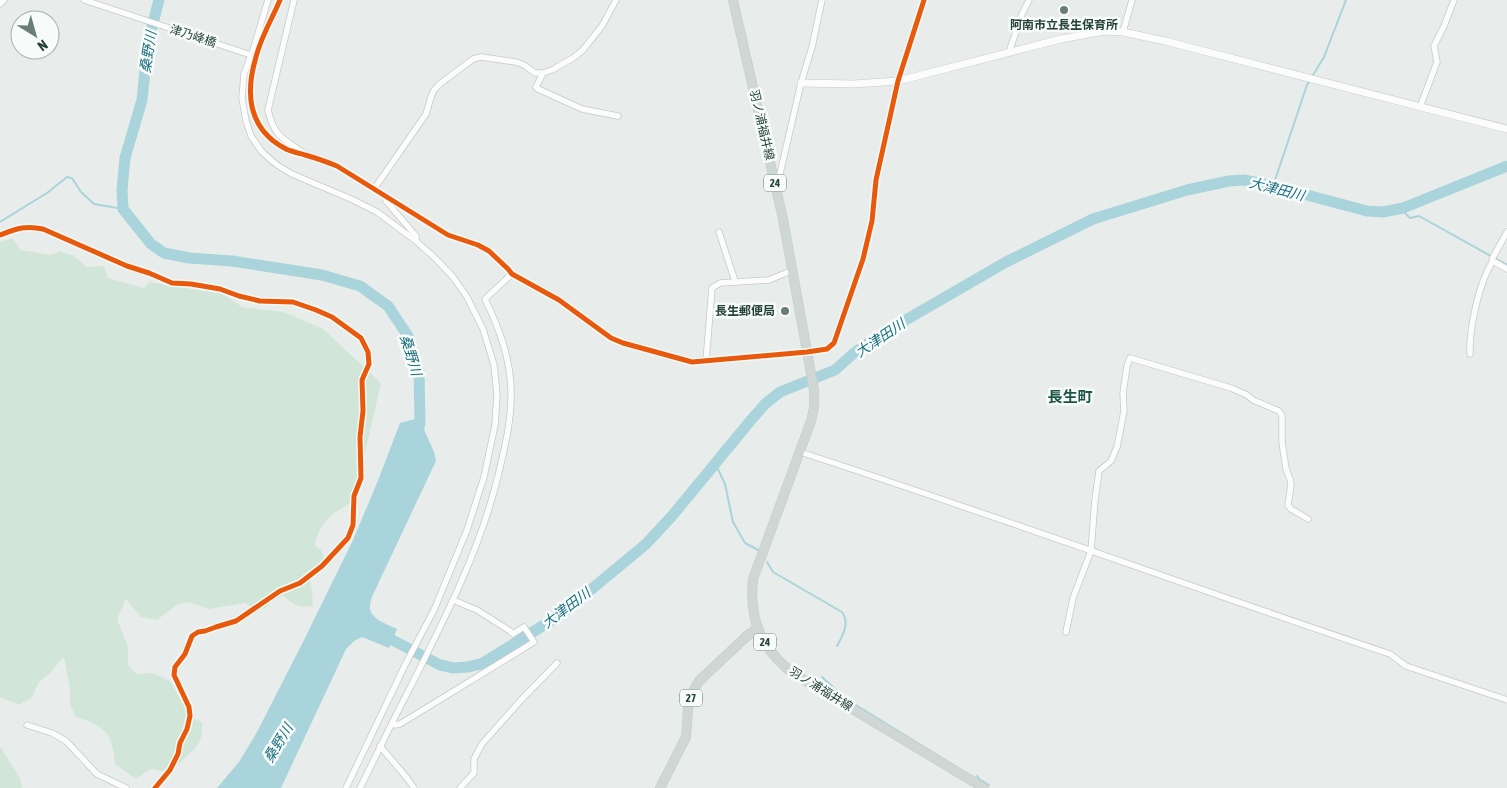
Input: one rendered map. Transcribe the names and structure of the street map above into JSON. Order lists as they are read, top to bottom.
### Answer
{
  "streets": {
    "main road": ["羽ノ浦福井線", "24", "27"],
    "street": ["津乃峰橋"]
  },
  "crossings": [
    ["羽ノ浦福井線", "27"]
  ],
  "districts": ["長生町"],
  "water": ["桑野川", "大津田川"],
  "places": ["阿南市立長生保育所", "長生郵便局"],
  "north": "bottom right"
}
